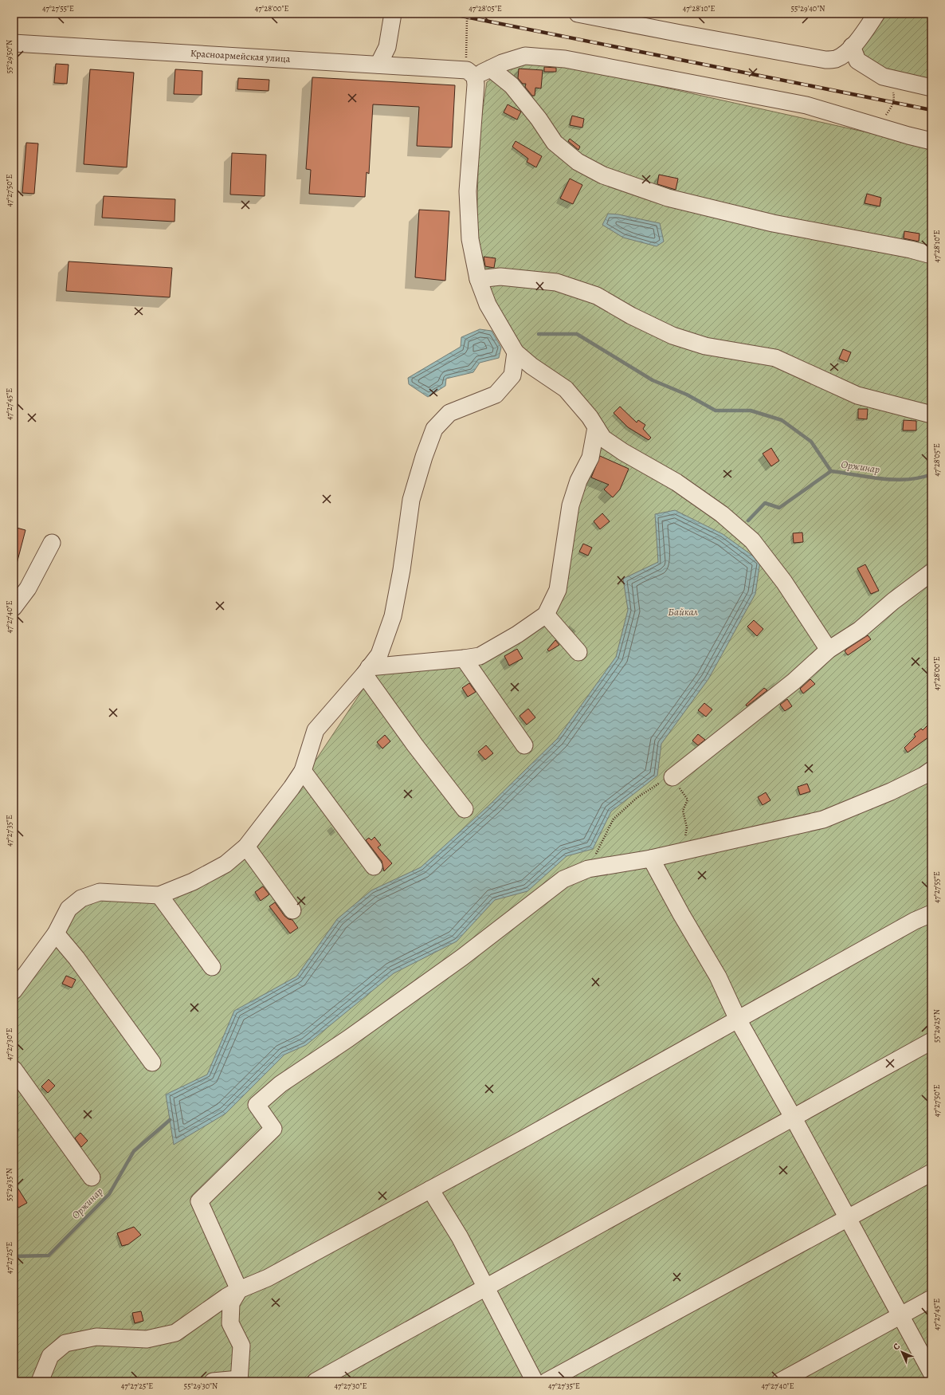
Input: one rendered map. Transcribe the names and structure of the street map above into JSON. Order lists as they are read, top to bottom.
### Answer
{
  "streets": {
    "street": ["Красноармейская улица"]
  },
  "water": ["Оржинар", "Байкал"],
  "north": "top left",
  "coordinates": [
    "47°27'55\"E",
    "47°28'00\"E",
    "47°28'05\"E",
    "47°28'10\"E",
    "55°29'40\"N",
    "55°29'50\"N",
    "47°27'50\"E",
    "47°27'45\"E",
    "47°27'40\"E",
    "47°27'35\"E",
    "55°29'25\"N",
    "47°27'30\"E",
    "55°29'35\"N",
    "47°27'25\"E",
    "55°29'30\"N"
  ]
}
